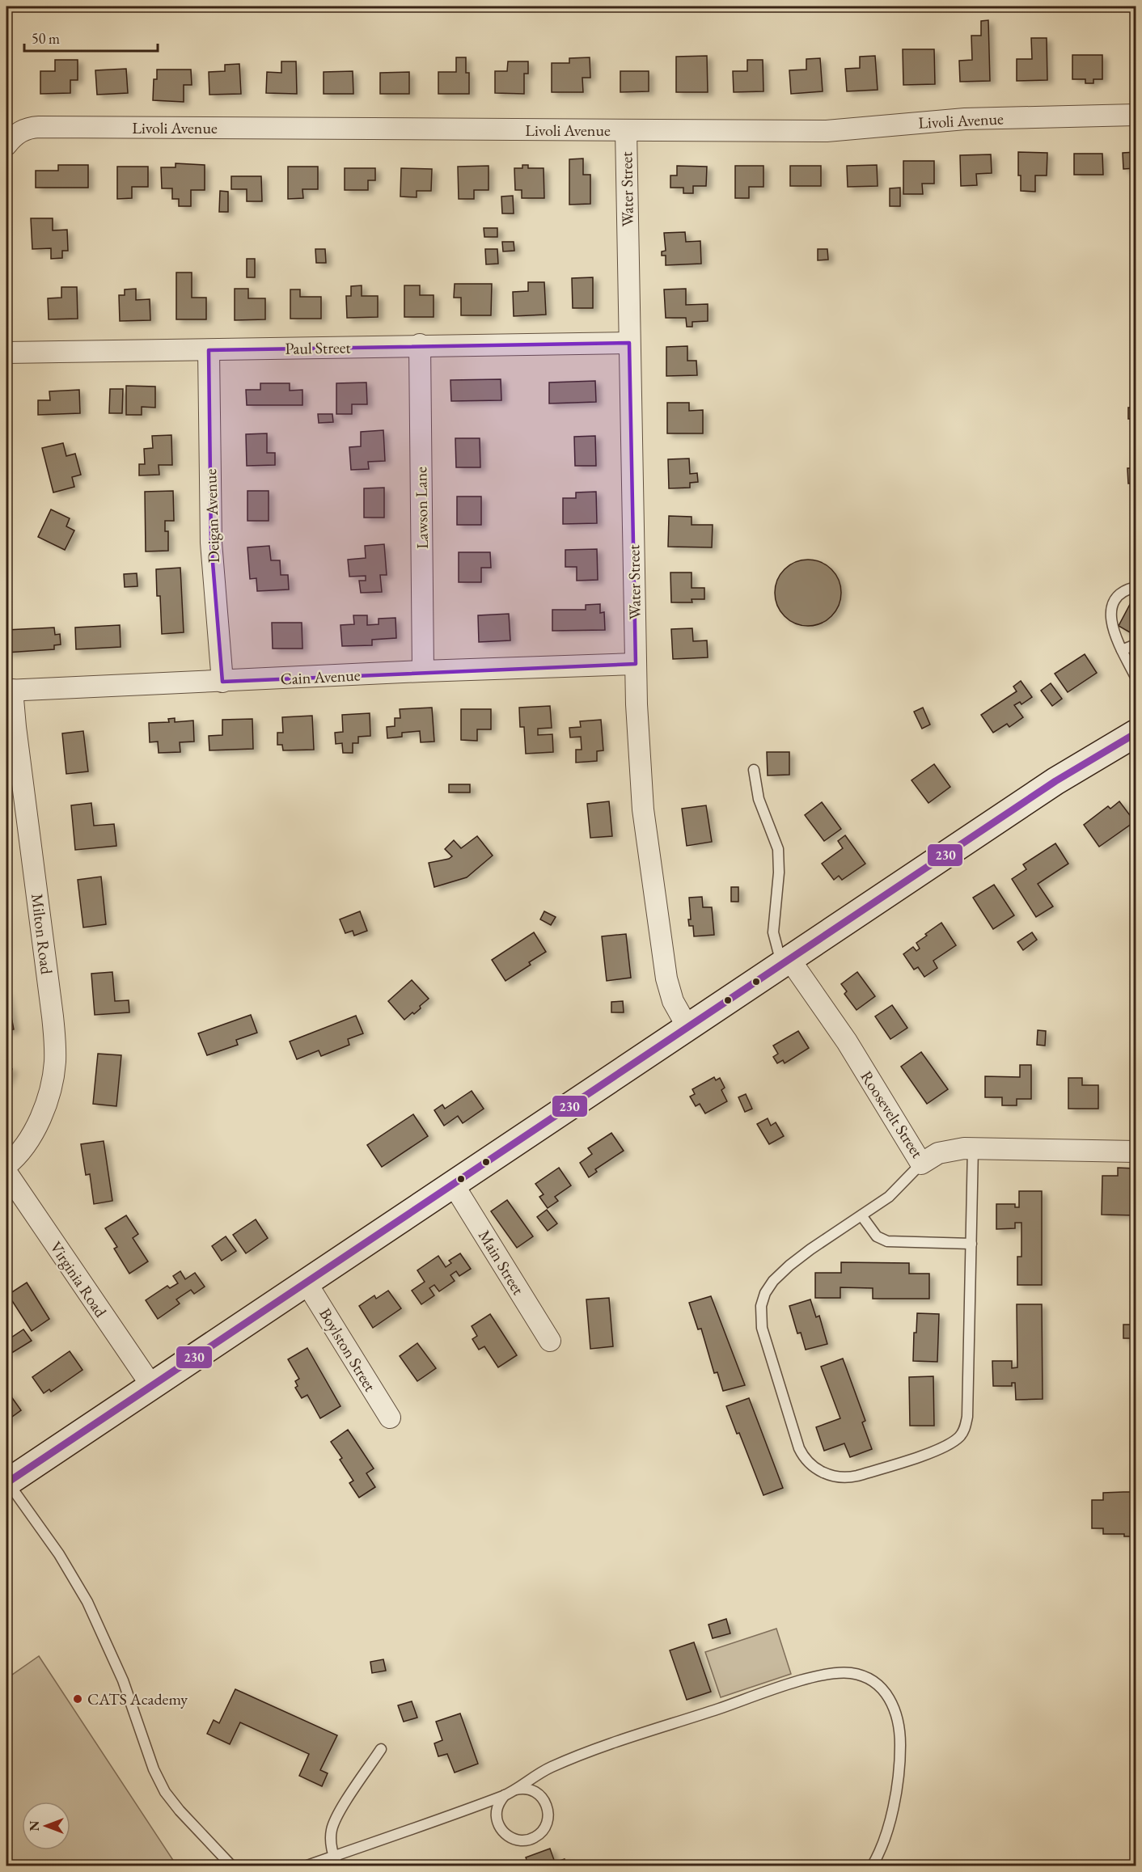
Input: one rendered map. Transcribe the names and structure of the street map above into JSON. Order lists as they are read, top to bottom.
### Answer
{
  "streets": {
    "street": [
      "Livoli Avenue",
      "Water Street",
      "Paul Street",
      "Lawson Lane",
      "Deigan Avenue",
      "Cain Avenue",
      "Milton Road",
      "Roosevelt Street",
      "Main Street",
      "Virginia Road",
      "Boylston Street"
    ]
  },
  "crossings": [
    ["Livoli Avenue", "Water Street"],
    ["Water Street", "Paul Street"],
    ["Water Street", "Cain Avenue"],
    ["Paul Street", "Lawson Lane"],
    ["Paul Street", "Deigan Avenue"],
    ["Lawson Lane", "Cain Avenue"],
    ["Deigan Avenue", "Cain Avenue"],
    ["Cain Avenue", "Milton Road"]
  ],
  "places": ["CATS Academy"],
  "lines": ["transit line 230"],
  "scale_bar": "50 m",
  "north": "left"
}
